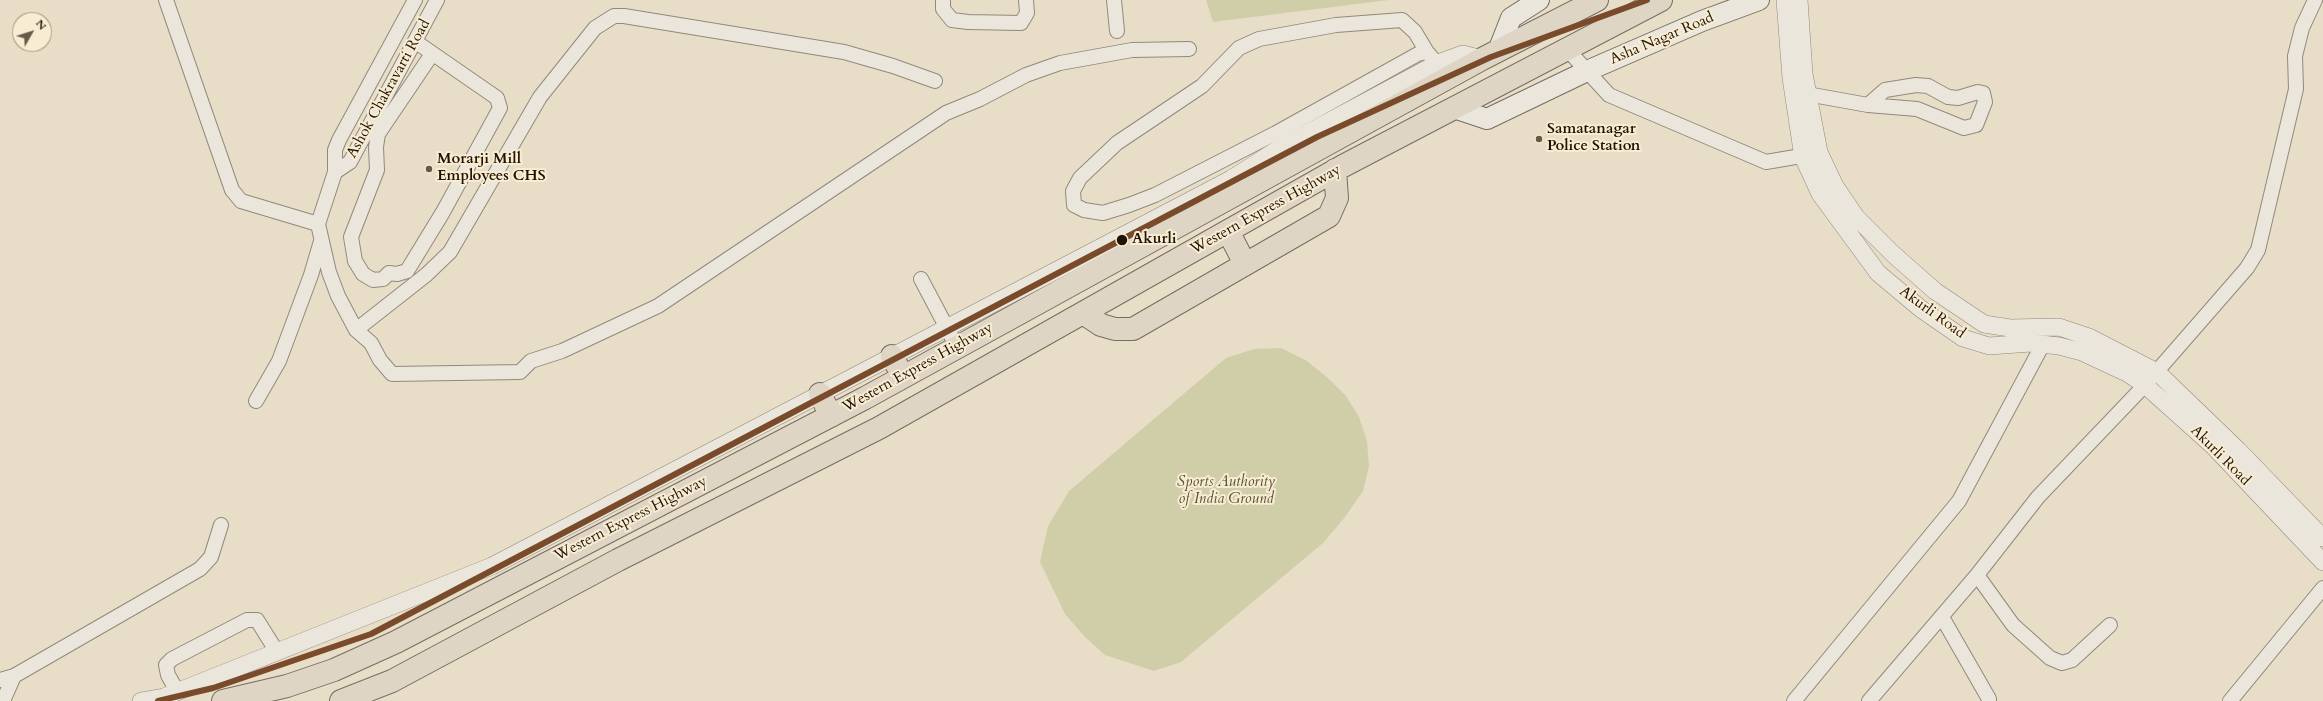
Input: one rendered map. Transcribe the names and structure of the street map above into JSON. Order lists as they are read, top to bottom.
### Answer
{
  "streets": {
    "highway": ["Western Express Highway"],
    "main road": ["Asha Nagar Road"],
    "street": ["Ashok Chakravarti Road", "Akurli Road"]
  },
  "crossings": [
    ["Asha Nagar Road", "Western Express Highway"]
  ],
  "parks": ["Sports Authority of India Ground"],
  "places": ["Samatanagar Police Station", "Morarji Mill Employees CHS", "Akurli"],
  "north": "top right"
}
